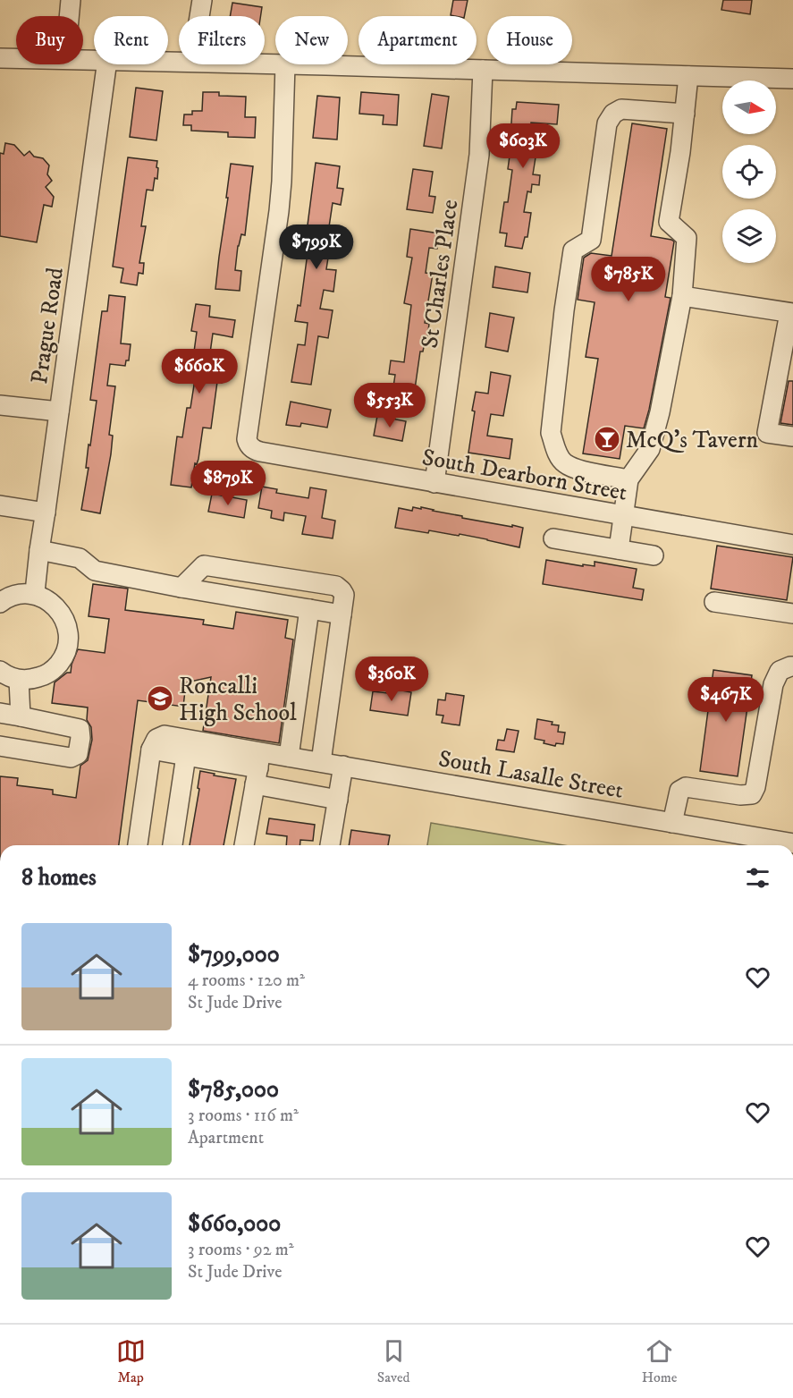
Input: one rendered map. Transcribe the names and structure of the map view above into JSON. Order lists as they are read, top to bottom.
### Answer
{
  "streets": {
    "street": [
      "St Charles Place",
      "Prague Road",
      "South Dearborn Street",
      "South Lasalle Street"
    ]
  },
  "crossings": [
    ["St Charles Place", "South Dearborn Street"]
  ],
  "places": {
    "bar": ["McQ's Tavern"],
    "school or university": ["Roncalli High School"]
  },
  "north": "right",
  "page": {
    "chip": [
      "Buy",
      "Rent",
      "Filters",
      "New",
      "Apartment",
      "House"
    ],
    "price": [
      "$603K",
      "$799K",
      "$785K",
      "$660K",
      "$553K",
      "$879K",
      "$360K",
      "$467K"
    ],
    "heading": "8 homes",
    "list": [
      {
        "name": "$799,000",
        "note": "4 rooms · 120 m² · St Jude Drive"
      },
      {
        "name": "$785,000",
        "note": "3 rooms · 116 m² · Apartment"
      },
      {
        "name": "$660,000",
        "note": "3 rooms · 92 m² · St Jude Drive"
      }
    ],
    "tabs": ["Map", "Saved", "Home"]
  }
}
